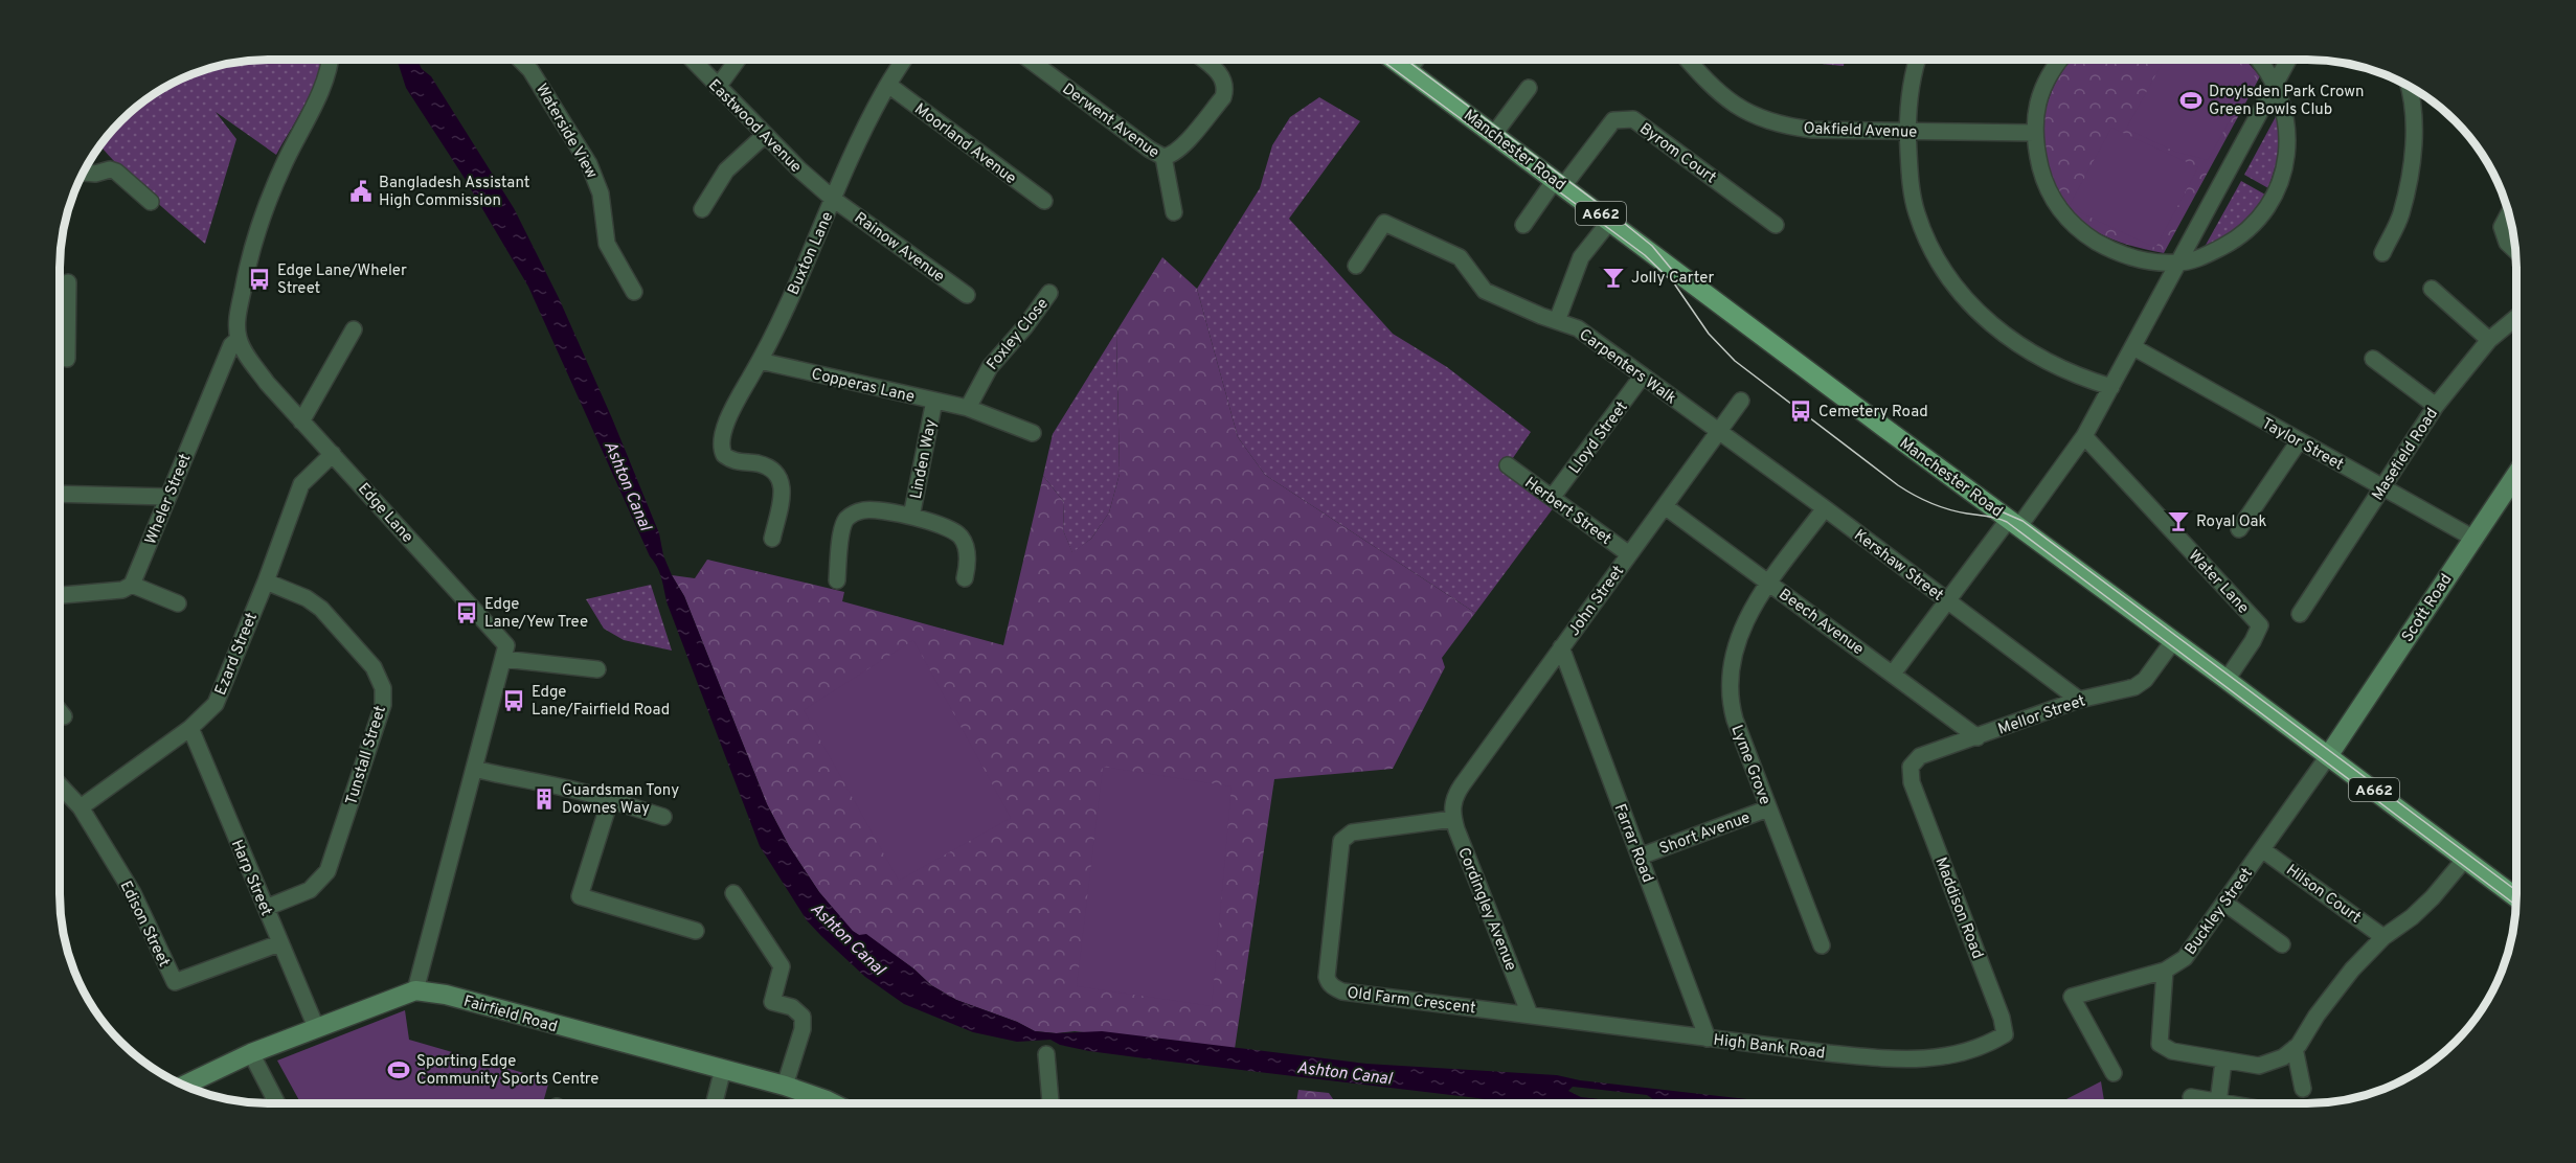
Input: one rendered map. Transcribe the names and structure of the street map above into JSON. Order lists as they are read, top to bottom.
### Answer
{
  "streets": {
    "main road": ["Manchester Road", "A662"],
    "street": [
      "Derwent Avenue",
      "Eastwood Avenue",
      "Oakfield Avenue",
      "Waterside View",
      "Moorland Avenue",
      "Byrom Court",
      "Rainow Avenue",
      "Buxton Lane",
      "Foxley Close",
      "Carpenters Walk",
      "Copperas Lane",
      "Lloyd Street",
      "Taylor Street",
      "Masefield Road",
      "Linden Way",
      "Wheler Street",
      "Herbert Street",
      "Edge Lane",
      "Kershaw Street",
      "Water Lane",
      "John Street",
      "Scott Road",
      "Beech Avenue",
      "Ezard Street",
      "Mellor Street",
      "Tunstall Street",
      "Lyme Grove",
      "Short Avenue",
      "Farrar Road",
      "Harp Street",
      "Hilson Court",
      "Maddison Road",
      "Cordingley Avenue",
      "Buckley Street",
      "Edison Street",
      "Old Farm Crescent",
      "Fairfield Road",
      "High Bank Road"
    ]
  },
  "crossings": [
    ["Eastwood Avenue", "Rainow Avenue"],
    ["Eastwood Avenue", "Buxton Lane"],
    ["Moorland Avenue", "Buxton Lane"],
    ["Manchester Road", "Byrom Court"],
    ["Manchester Road", "Water Lane"],
    ["Manchester Road", "Scott Road"],
    ["Manchester Road", "Mellor Street"],
    ["Manchester Road", "Buckley Street"],
    ["Rainow Avenue", "Buxton Lane"],
    ["Buxton Lane", "Copperas Lane"],
    ["Foxley Close", "Copperas Lane"],
    ["Carpenters Walk", "Lloyd Street"],
    ["Carpenters Walk", "Kershaw Street"],
    ["Carpenters Walk", "John Street"],
    ["Copperas Lane", "Linden Way"],
    ["Lloyd Street", "Herbert Street"],
    ["Taylor Street", "Masefield Road"],
    ["Taylor Street", "Scott Road"],
    ["Wheler Street", "Edge Lane"],
    ["Herbert Street", "John Street"],
    ["Edge Lane", "Ezard Street"],
    ["Kershaw Street", "John Street"],
    ["Kershaw Street", "Mellor Street"],
    ["Kershaw Street", "Lyme Grove"],
    ["John Street", "Beech Avenue"],
    ["John Street", "Farrar Road"],
    ["John Street", "Cordingley Avenue"],
    ["Scott Road", "Buckley Street"],
    ["Beech Avenue", "Mellor Street"],
    ["Beech Avenue", "Lyme Grove"],
    ["Ezard Street", "Tunstall Street"],
    ["Ezard Street", "Harp Street"],
    ["Ezard Street", "Edison Street"],
    ["Mellor Street", "Maddison Road"],
    ["Tunstall Street", "Harp Street"],
    ["Lyme Grove", "Short Avenue"],
    ["Short Avenue", "Farrar Road"],
    ["Farrar Road", "High Bank Road"],
    ["Harp Street", "Edison Street"],
    ["Harp Street", "Fairfield Road"],
    ["Hilson Court", "Buckley Street"],
    ["Maddison Road", "High Bank Road"],
    ["Cordingley Avenue", "Old Farm Crescent"],
    ["Cordingley Avenue", "High Bank Road"],
    ["Old Farm Crescent", "High Bank Road"]
  ],
  "water": ["Ashton Canal"],
  "places": {
    "sports": ["Droylsden Park Crown Green Bowls Club", "Sporting Edge Community Sports Centre"],
    "public building": ["Bangladesh Assistant High Commission"],
    "bar": ["Jolly Carter", "Royal Oak"],
    "bus stop": [
      "Edge Lane/Wheler Street",
      "Cemetery Road",
      "Edge Lane/Yew Tree",
      "Edge Lane/Fairfield Road"
    ],
    "building": ["Guardsman Tony Downes Way"]
  }
}
